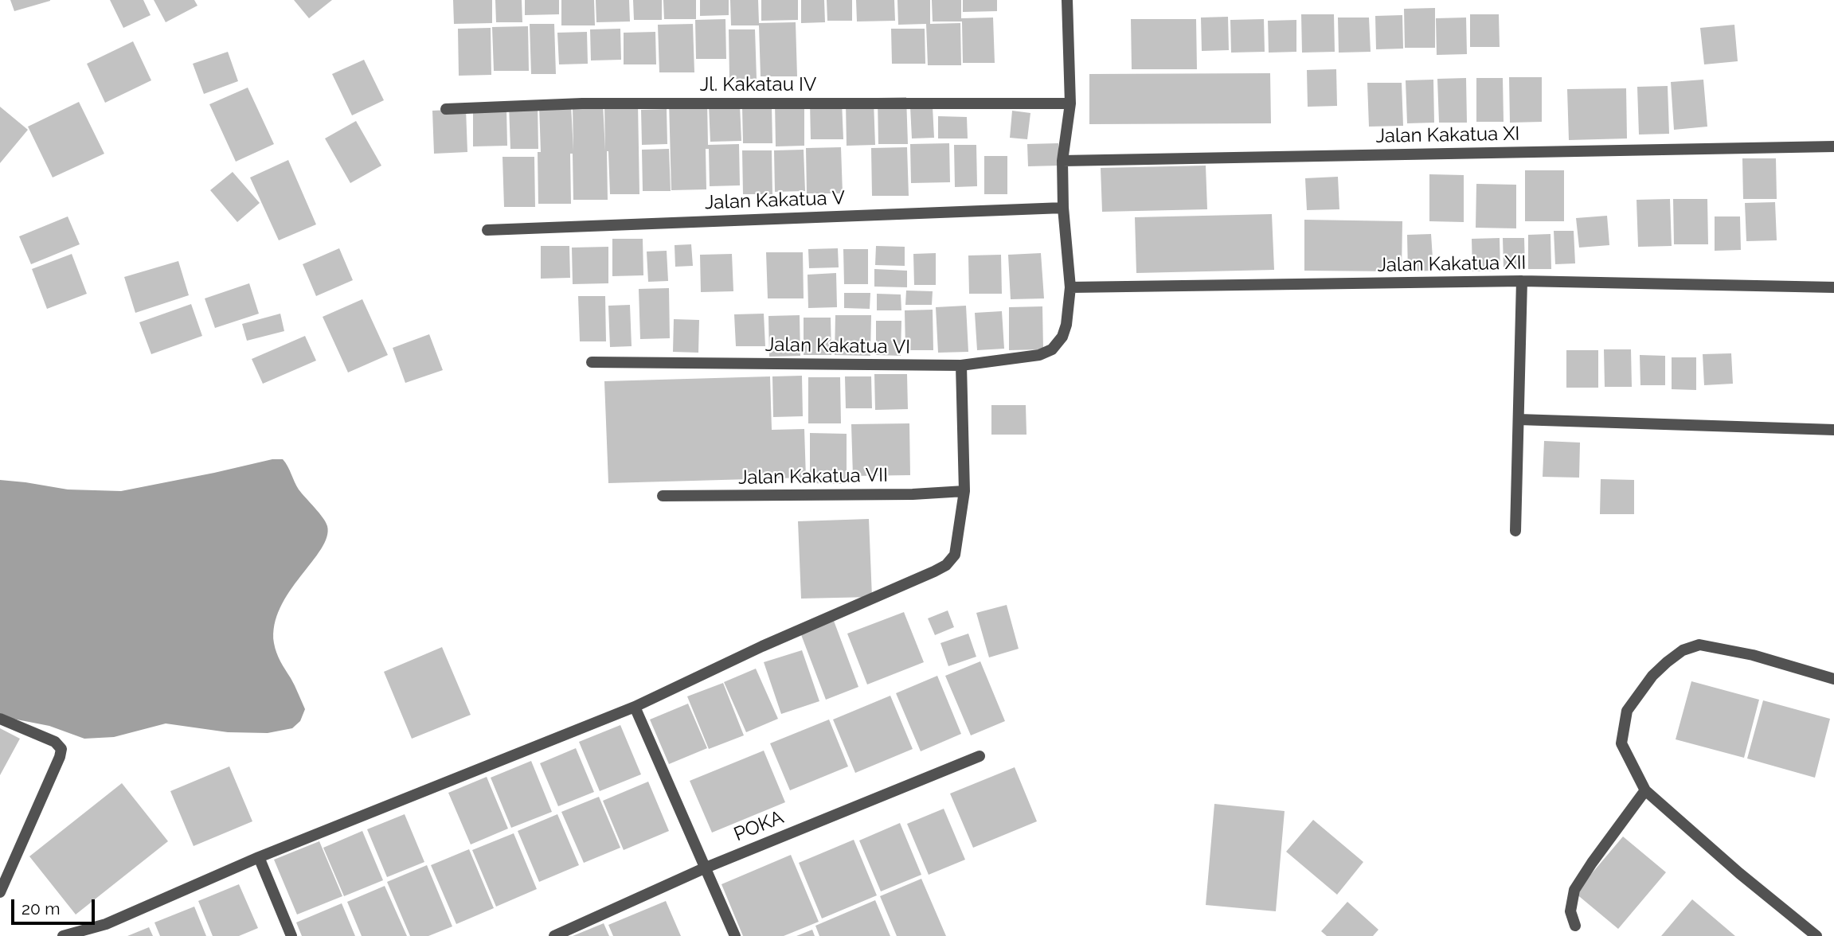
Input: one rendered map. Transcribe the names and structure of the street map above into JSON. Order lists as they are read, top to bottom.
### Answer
{
  "streets": {
    "street": [
      "Jl. Kakatau IV",
      "Jalan Kakatua XI",
      "Jalan Kakatua V",
      "Jalan Kakatua XII",
      "Jalan Kakatua VI",
      "Jalan Kakatua VII",
      "POKA"
    ]
  },
  "crossings": [
    ["Jalan Kakatua XII", "Jalan Kakatua VI"]
  ],
  "scale_bar": "20 m"
}
